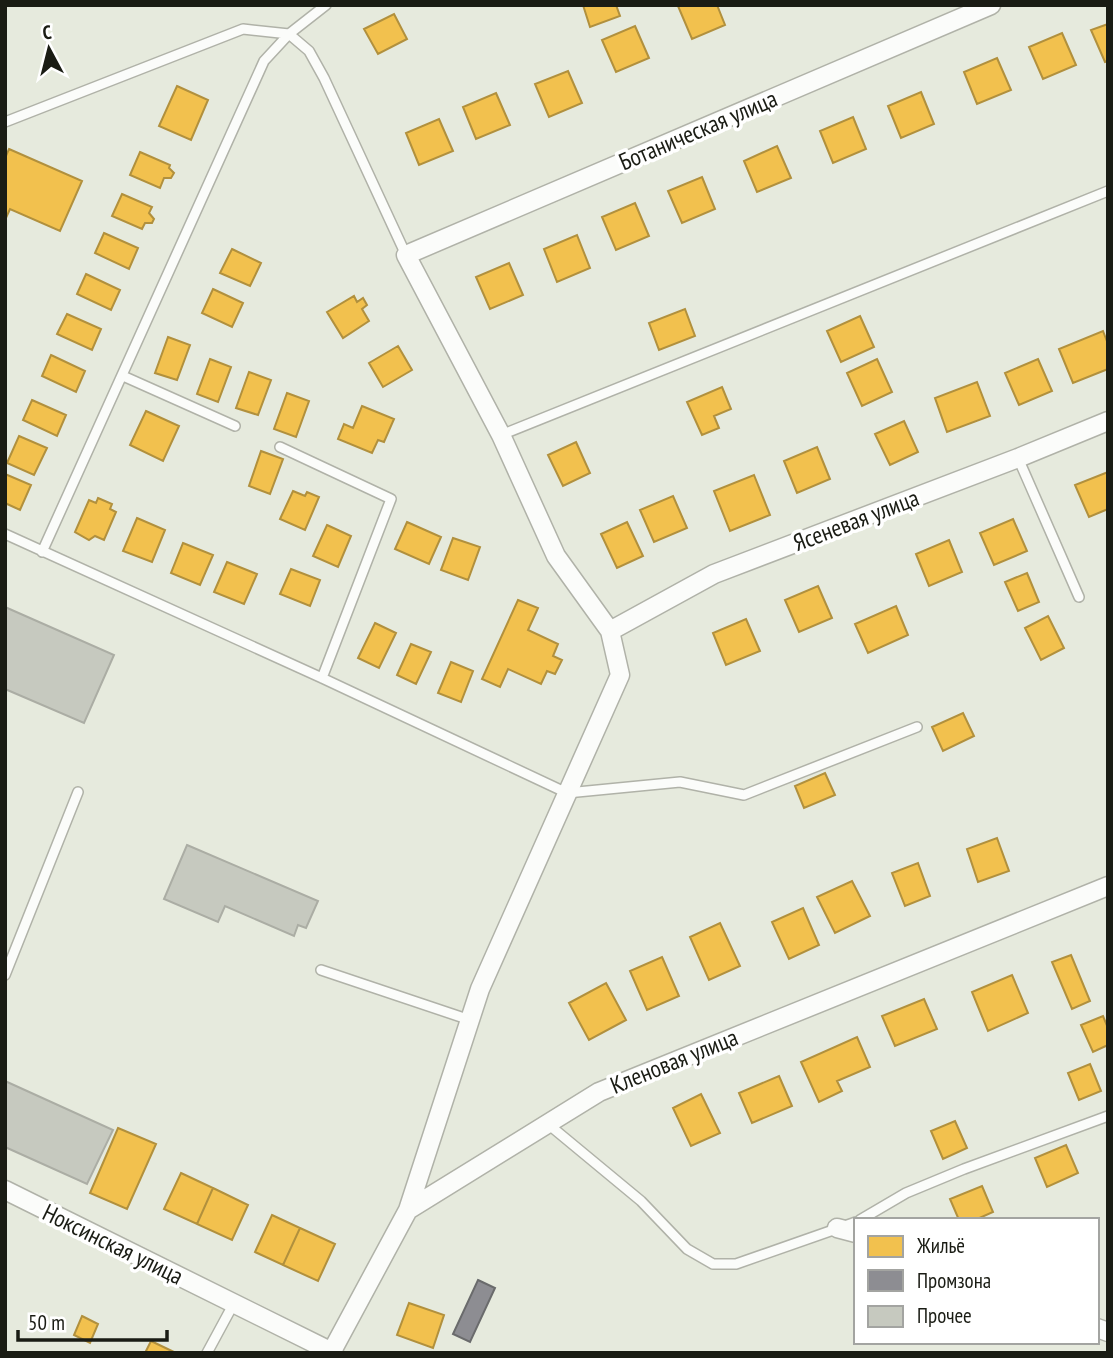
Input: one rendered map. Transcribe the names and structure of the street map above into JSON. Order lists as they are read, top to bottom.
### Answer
{
  "streets": {
    "street": [
      "Ботаническая улица",
      "Ясеневая улица",
      "Кленовая улица",
      "Ноксинская улица"
    ]
  },
  "legend": ["Жильё", "Промзона", "Прочее"],
  "scale_bar": "50 m",
  "north": "top"
}
